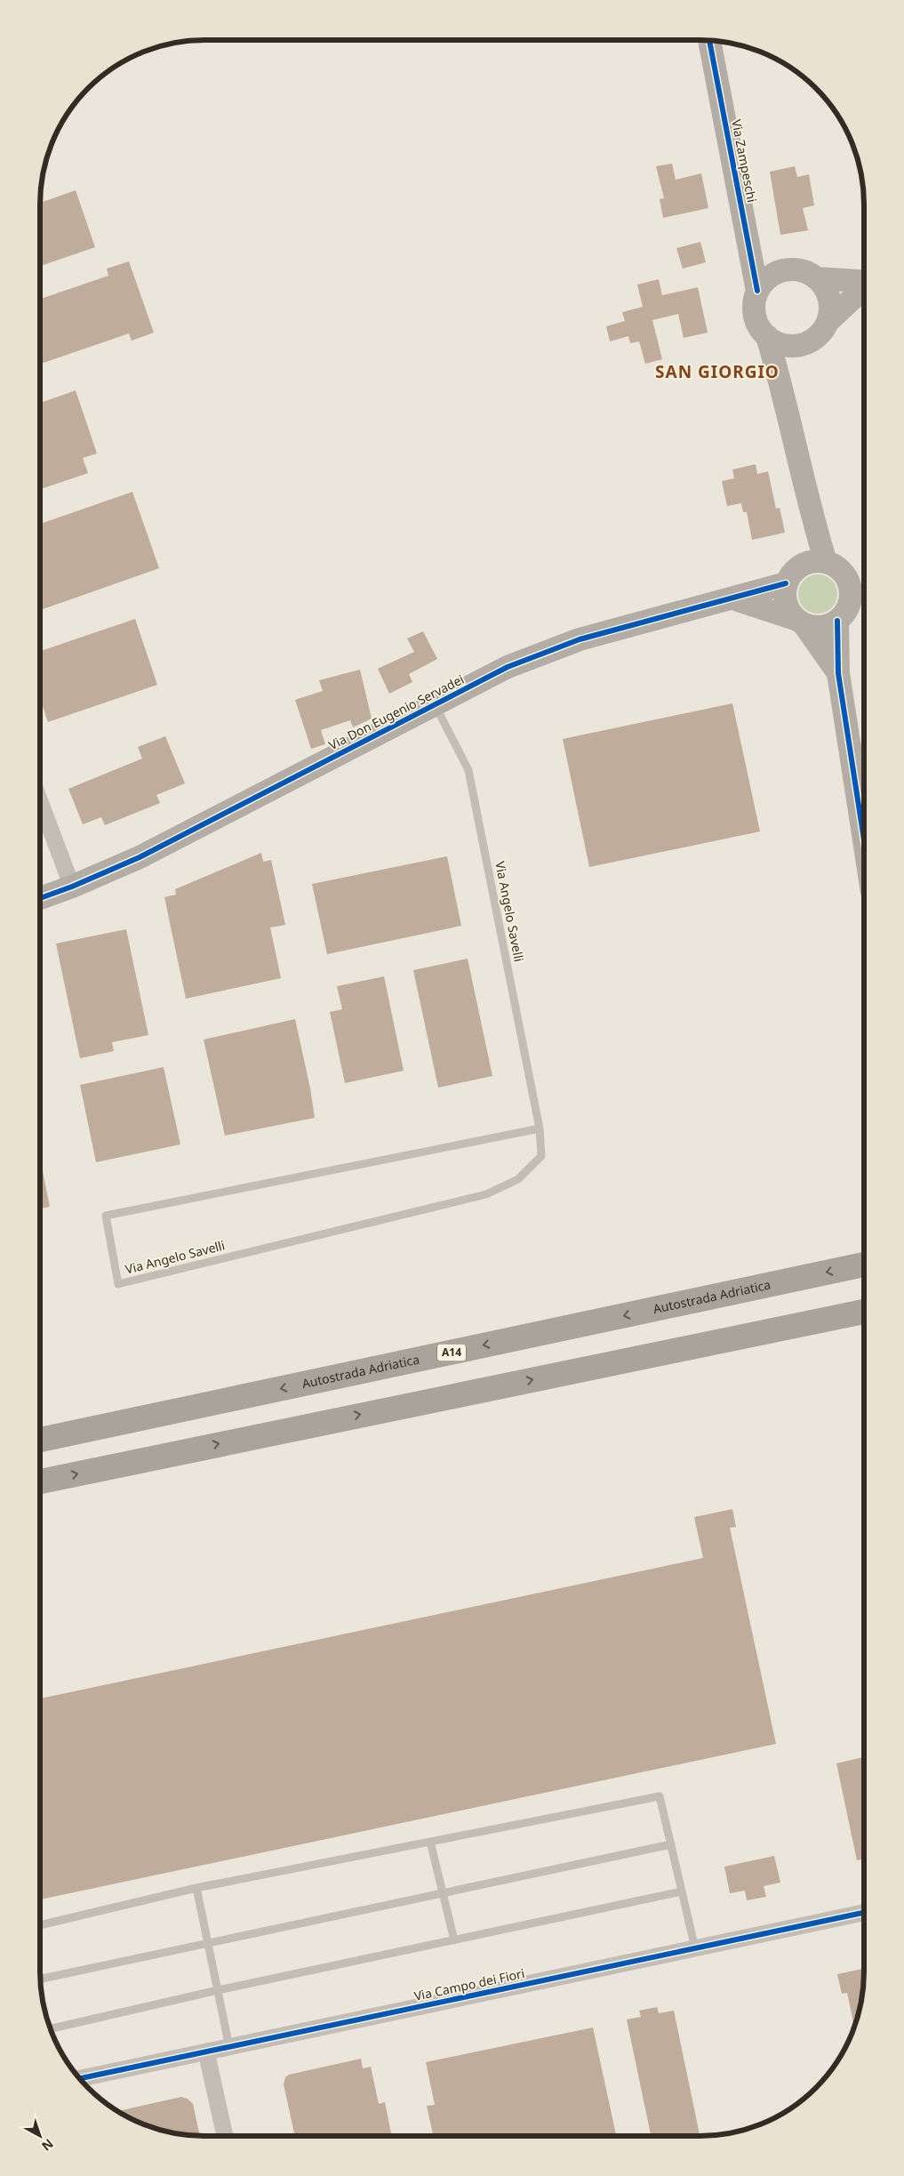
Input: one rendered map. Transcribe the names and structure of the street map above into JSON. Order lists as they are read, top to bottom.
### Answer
{
  "streets": {
    "highway": ["Autostrada Adriatica", "A14"],
    "street": ["Via Zampeschi", "Via Don Eugenio Servadei", "Via Campo dei Fiori"],
    "lane": ["Via Angelo Savelli"]
  },
  "crossings": [
    ["Via Don Eugenio Servadei", "Via Angelo Savelli"]
  ],
  "districts": ["SAN GIORGIO"],
  "north": "bottom right"
}
